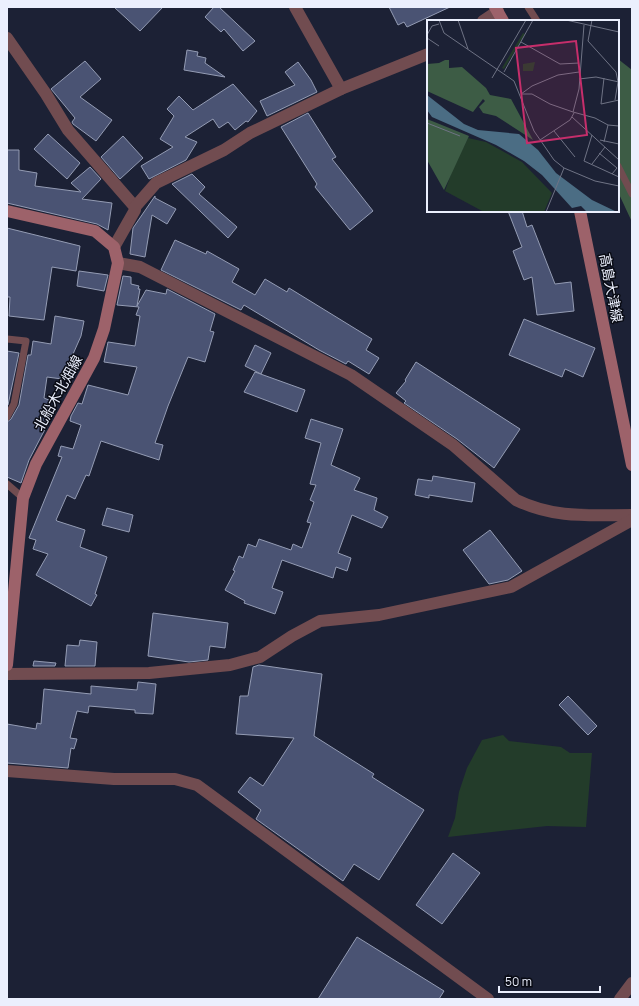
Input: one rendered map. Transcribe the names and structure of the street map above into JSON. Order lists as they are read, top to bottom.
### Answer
{
  "streets": {
    "main road": ["高島大津線", "北船木北畑線"]
  },
  "scale_bar": "50 m"
}
